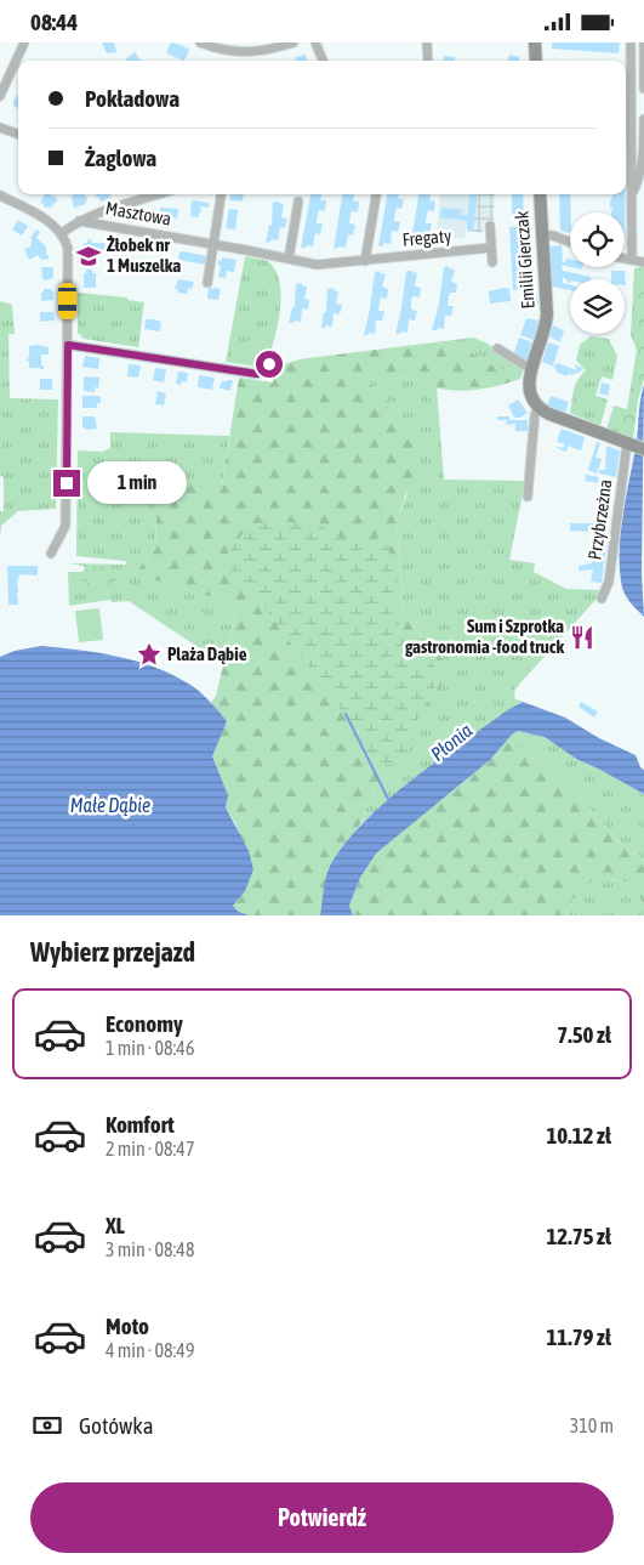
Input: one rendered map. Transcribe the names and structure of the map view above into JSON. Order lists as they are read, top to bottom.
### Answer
{
  "streets": {
    "street": [
      "Masztowa",
      "Fregaty",
      "Emilii Gierczak",
      "Przybrzeżna"
    ]
  },
  "crossings": [
    ["Masztowa", "Fregaty"]
  ],
  "water": ["Płonia", "Małe Dąbie"],
  "places": {
    "school or university": ["Żłobek nr 1 Muszelka"],
    "restaurant": ["Sum i Szprotka gastronomia -food truck"],
    "place": ["Plaża Dąbie"]
  },
  "page": {
    "status": "08:44",
    "banner": ["Pokładowa", "Żaglowa"],
    "bubble": "1 min",
    "heading": "Wybierz przejazd",
    "list": [
      {
        "name": "Economy",
        "note": "1 min · 08:46",
        "value": "7.50 zł"
      },
      {
        "name": "Komfort",
        "note": "2 min · 08:47",
        "value": "10.12 zł"
      },
      {
        "name": "XL",
        "note": "3 min · 08:48",
        "value": "12.75 zł"
      },
      {
        "name": "Moto",
        "note": "4 min · 08:49",
        "value": "11.79 zł"
      }
    ],
    "pay": ["Gotówka", "310 m"],
    "buttons": "Potwierdź"
  }
}
